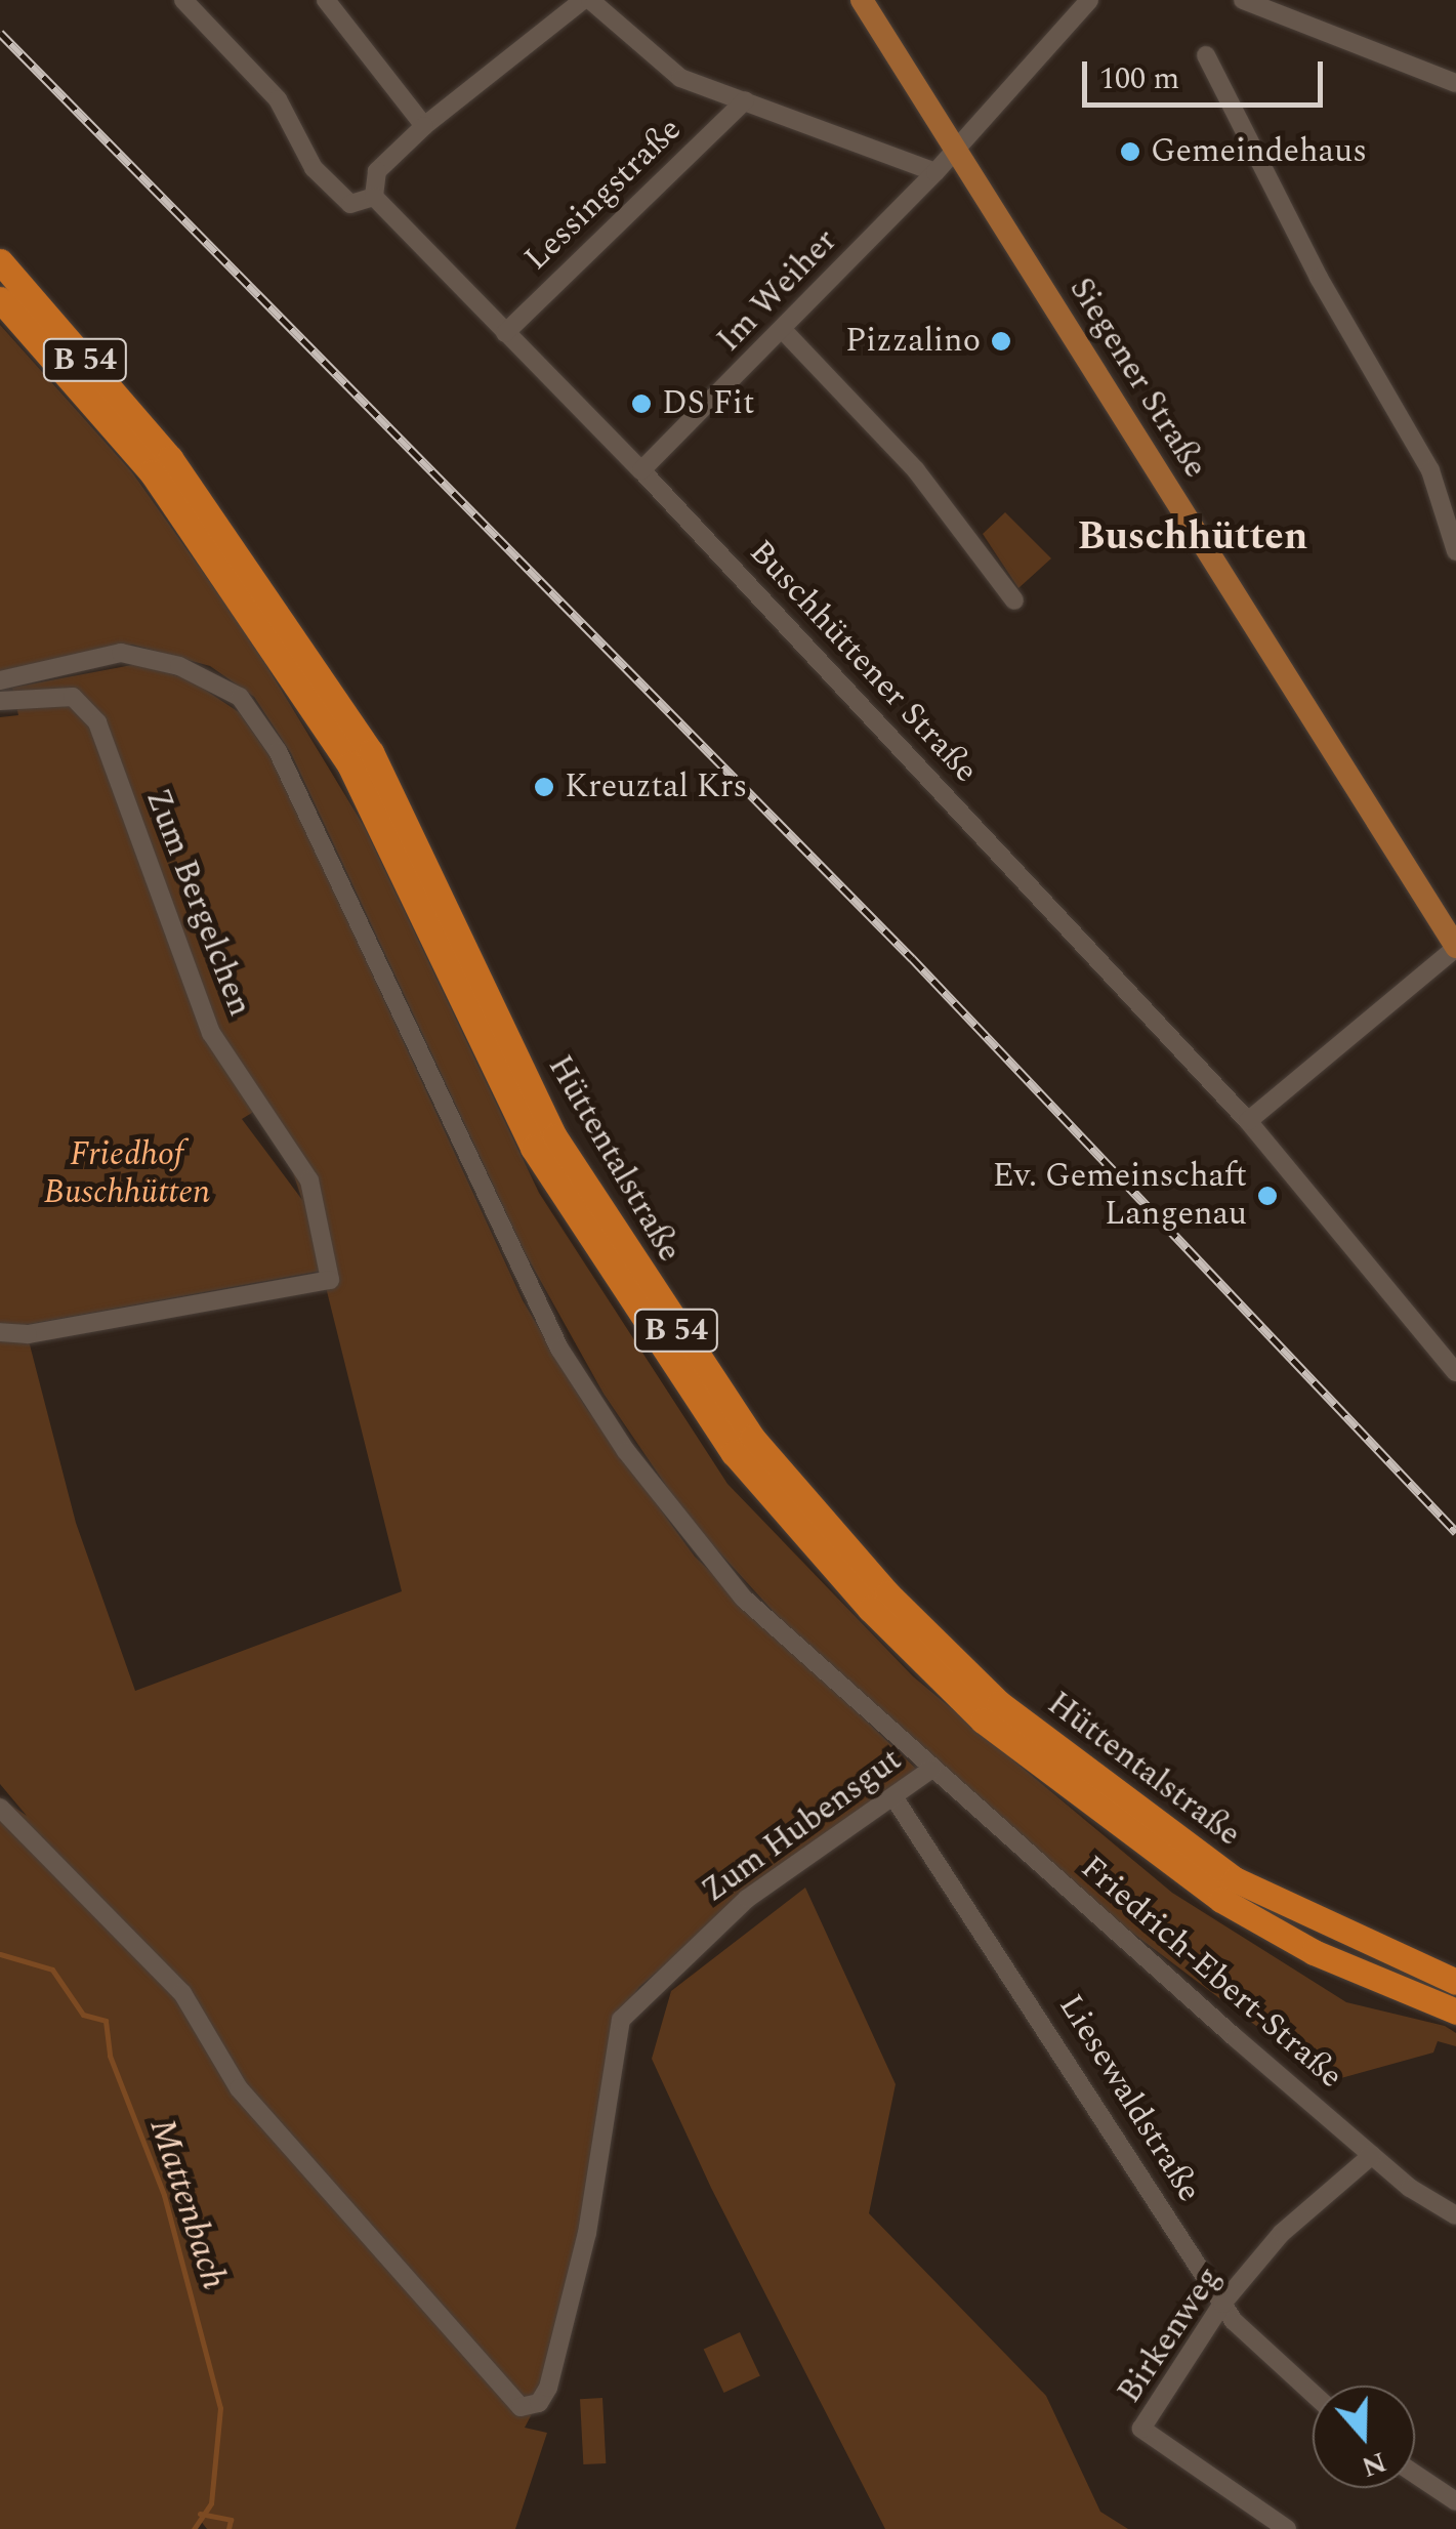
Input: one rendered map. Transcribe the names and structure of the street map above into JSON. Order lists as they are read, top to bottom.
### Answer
{
  "streets": {
    "highway": ["B 54", "Hüttentalstraße"],
    "main road": ["Siegener Straße"],
    "street": [
      "Lessingstraße",
      "Im Weiher",
      "Buschhüttener Straße",
      "Zum Bergelchen",
      "Zum Hubensgut",
      "Friedrich-Ebert-Straße",
      "Liesewaldstraße",
      "Birkenweg"
    ]
  },
  "crossings": [
    ["Lessingstraße", "Buschhüttener Straße"],
    ["Im Weiher", "Siegener Straße"],
    ["Im Weiher", "Buschhüttener Straße"],
    ["Zum Hubensgut", "Friedrich-Ebert-Straße"],
    ["Zum Hubensgut", "Liesewaldstraße"],
    ["Friedrich-Ebert-Straße", "Birkenweg"],
    ["Liesewaldstraße", "Birkenweg"]
  ],
  "districts": ["Buschhütten"],
  "water": ["Mattenbach"],
  "parks": ["Friedhof Buschhütten"],
  "places": [
    "Gemeindehaus",
    "Pizzalino",
    "DS Fit",
    "Kreuztal Krs",
    "Ev. Gemeinschaft Langenau"
  ],
  "scale_bar": "100 m",
  "north": "bottom"
}
